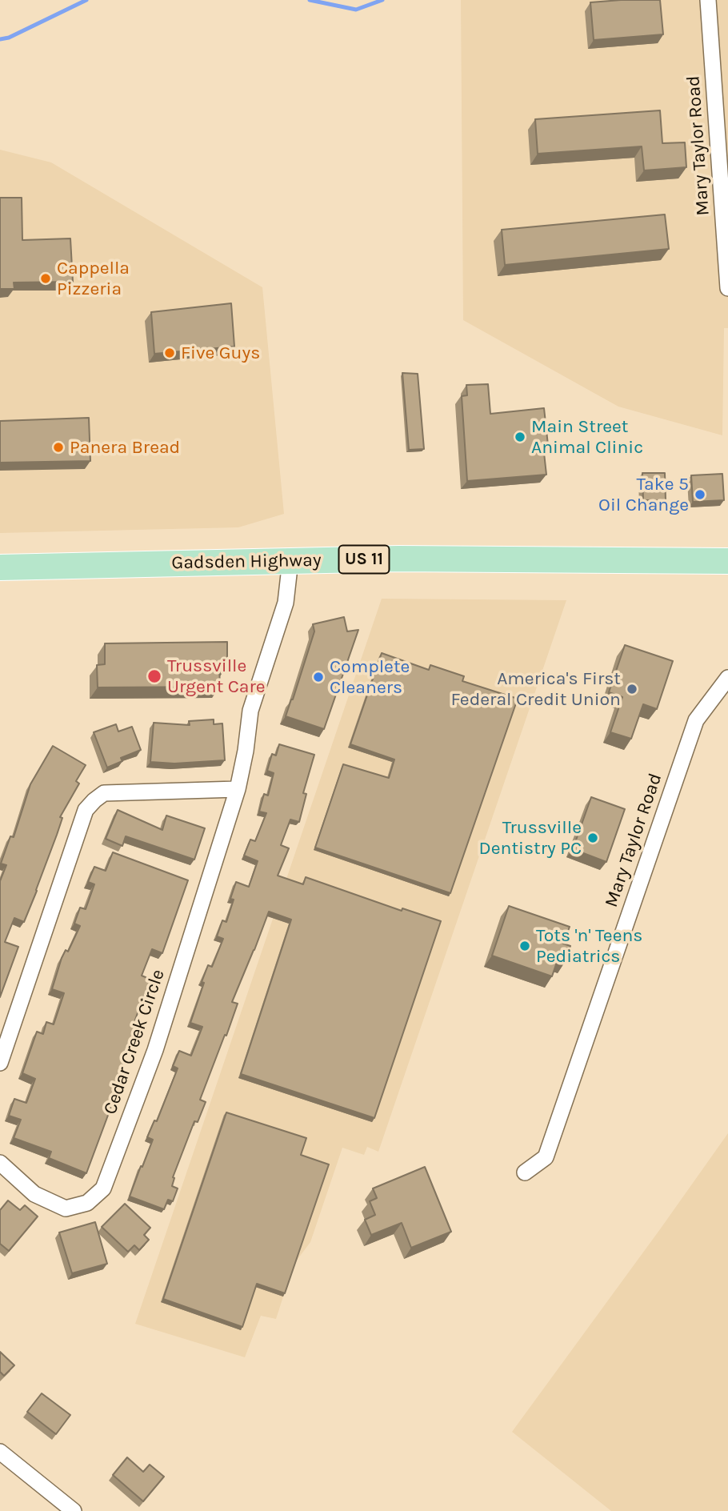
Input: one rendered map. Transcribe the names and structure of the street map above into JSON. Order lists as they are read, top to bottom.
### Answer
{
  "streets": {
    "main road": ["US 11", "Gadsden Highway"],
    "street": ["Mary Taylor Road", "Cedar Creek Circle"]
  },
  "crossings": [
    ["Gadsden Highway", "Cedar Creek Circle"]
  ],
  "places": [
    "Cappella Pizzeria",
    "Five Guys",
    "Main Street Animal Clinic",
    "Panera Bread",
    "Take 5 Oil Change",
    "Trussville Urgent Care",
    "Complete Cleaners",
    "America's First Federal Credit Union",
    "Trussville Dentistry PC",
    "Tots 'n' Teens Pediatrics"
  ]
}
